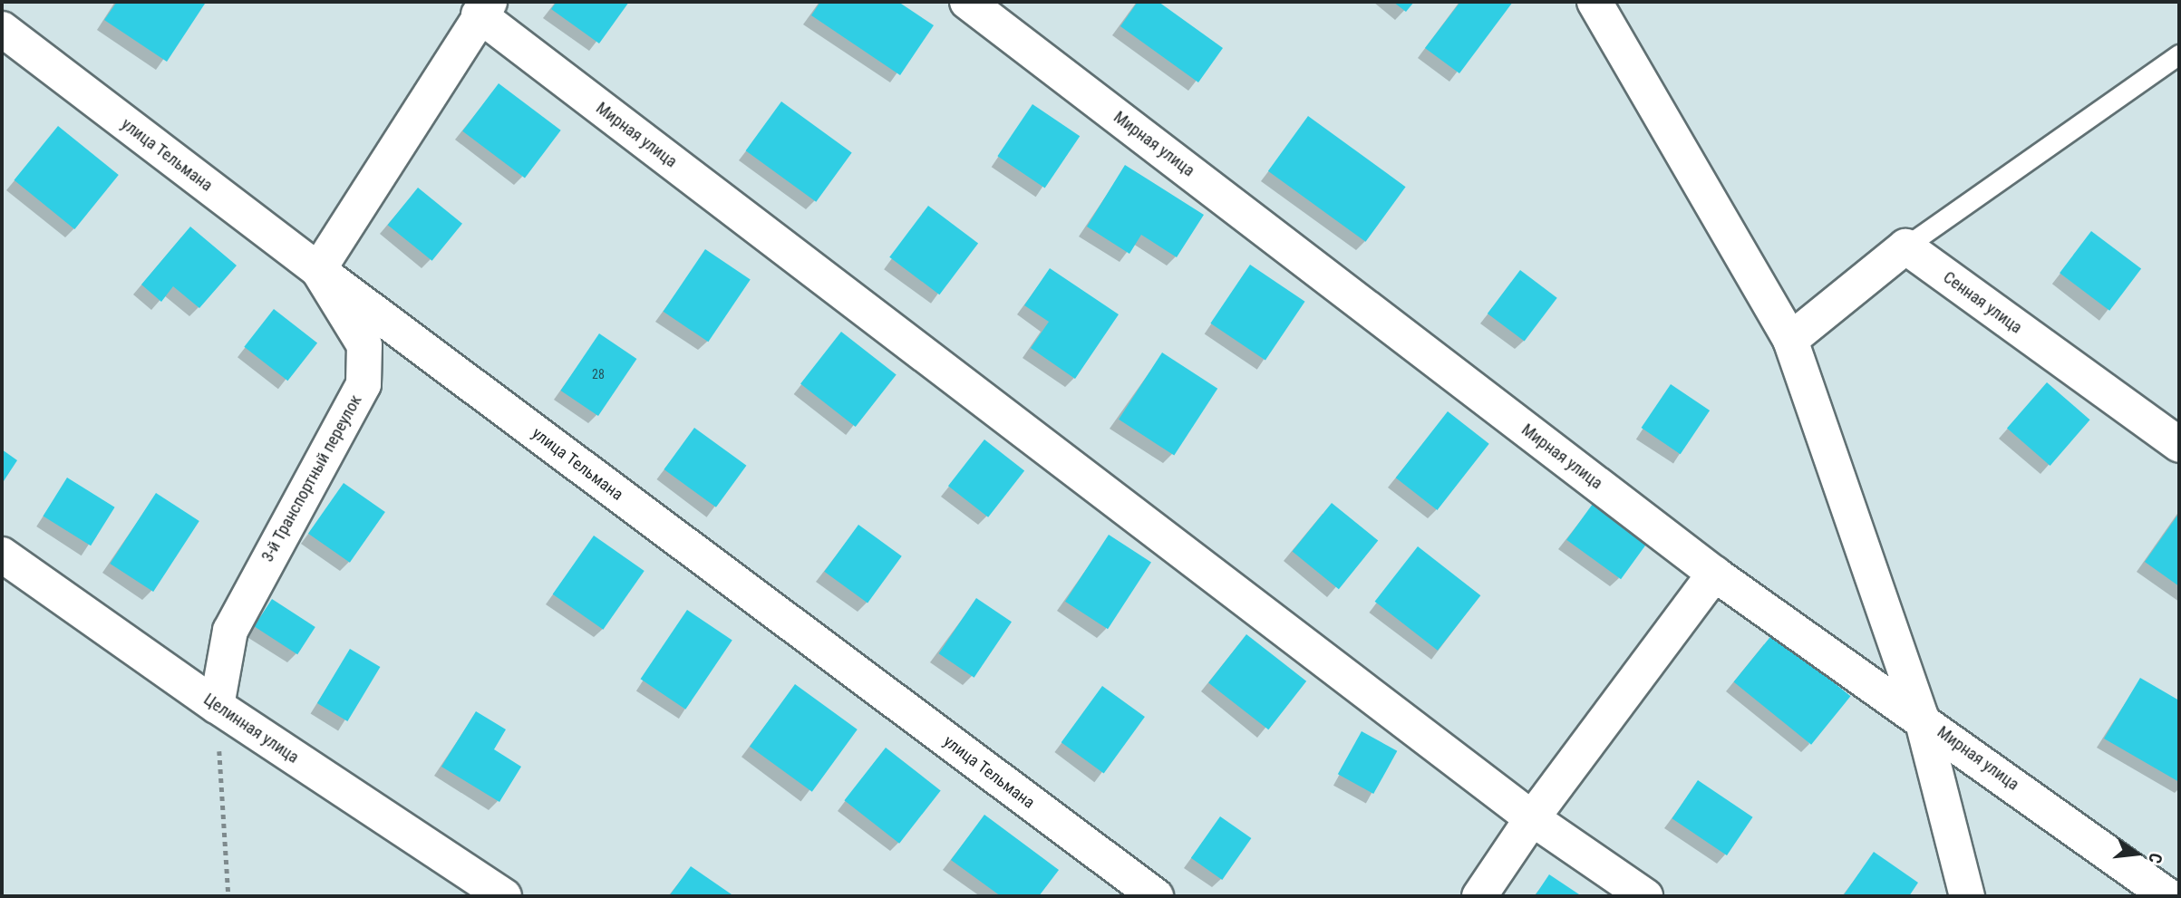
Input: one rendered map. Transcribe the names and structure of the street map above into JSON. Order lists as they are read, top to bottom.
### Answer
{
  "streets": {
    "street": [
      "Мирная улица",
      "улица Тельмана",
      "Сенная улица",
      "3-й Транспортный переулок",
      "Целинная улица"
    ]
  },
  "crossings": [
    ["улица Тельмана", "3-й Транспортный переулок"],
    ["3-й Транспортный переулок", "Целинная улица"]
  ],
  "house_numbers": ["28"],
  "north": "right"
}
